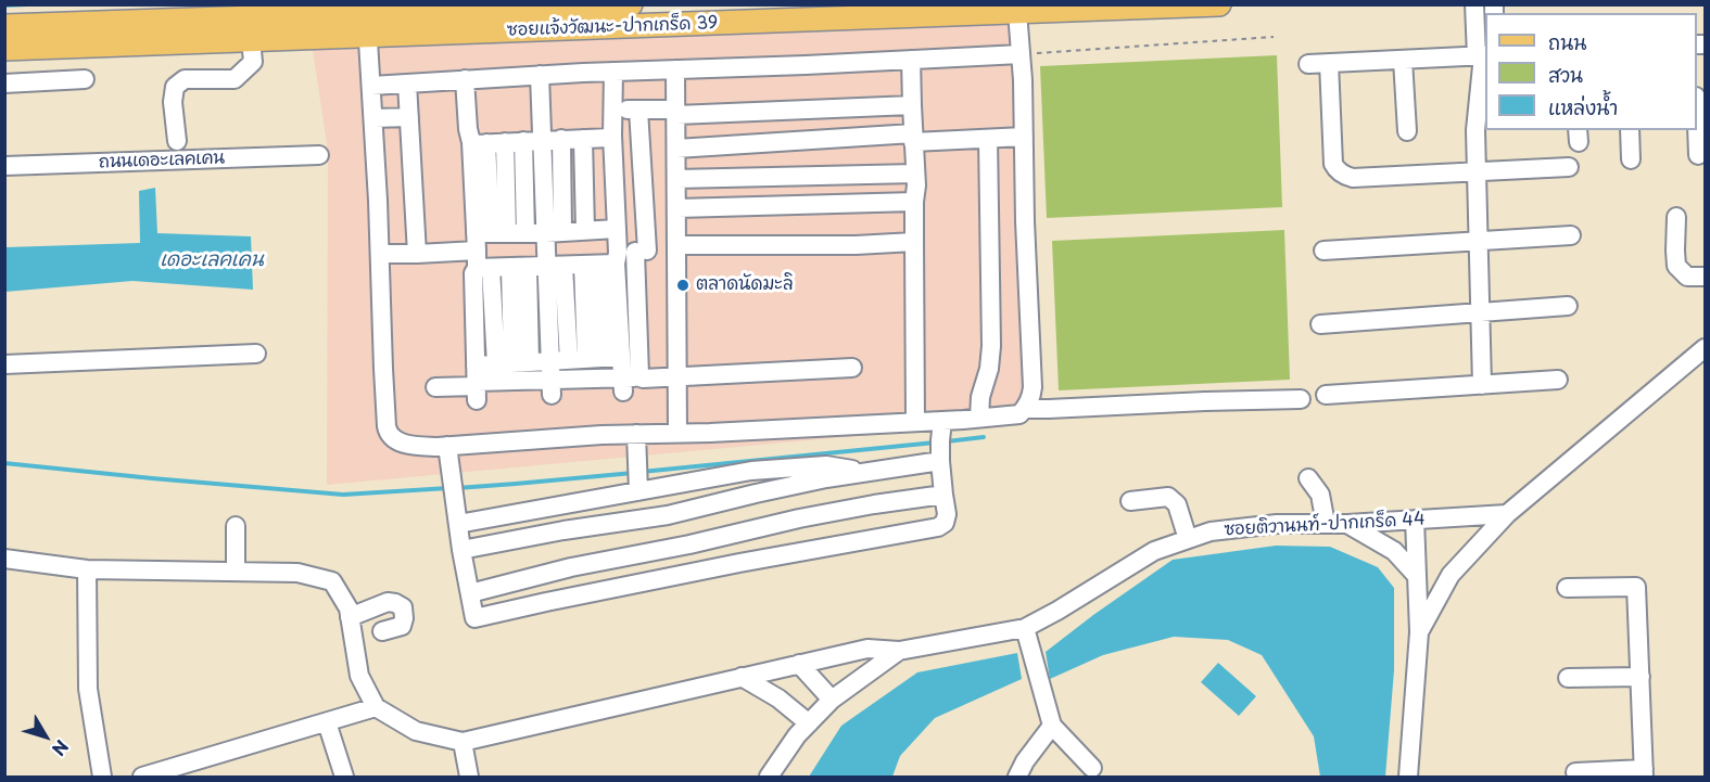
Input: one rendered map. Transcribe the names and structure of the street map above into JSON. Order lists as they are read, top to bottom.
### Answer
{
  "streets": {
    "main road": ["ซอยแจ้งวัฒนะ-ปากเกร็ด 39"],
    "street": ["ถนนเดอะเลคเคน", "ซอยติวานนท์-ปากเกร็ด 44"]
  },
  "water": ["เดอะเลคเคน"],
  "places": ["ตลาดนัดมะลิ"],
  "legend": ["ถนน", "สวน", "แหล่งน้ำ"],
  "north": "bottom right"
}
